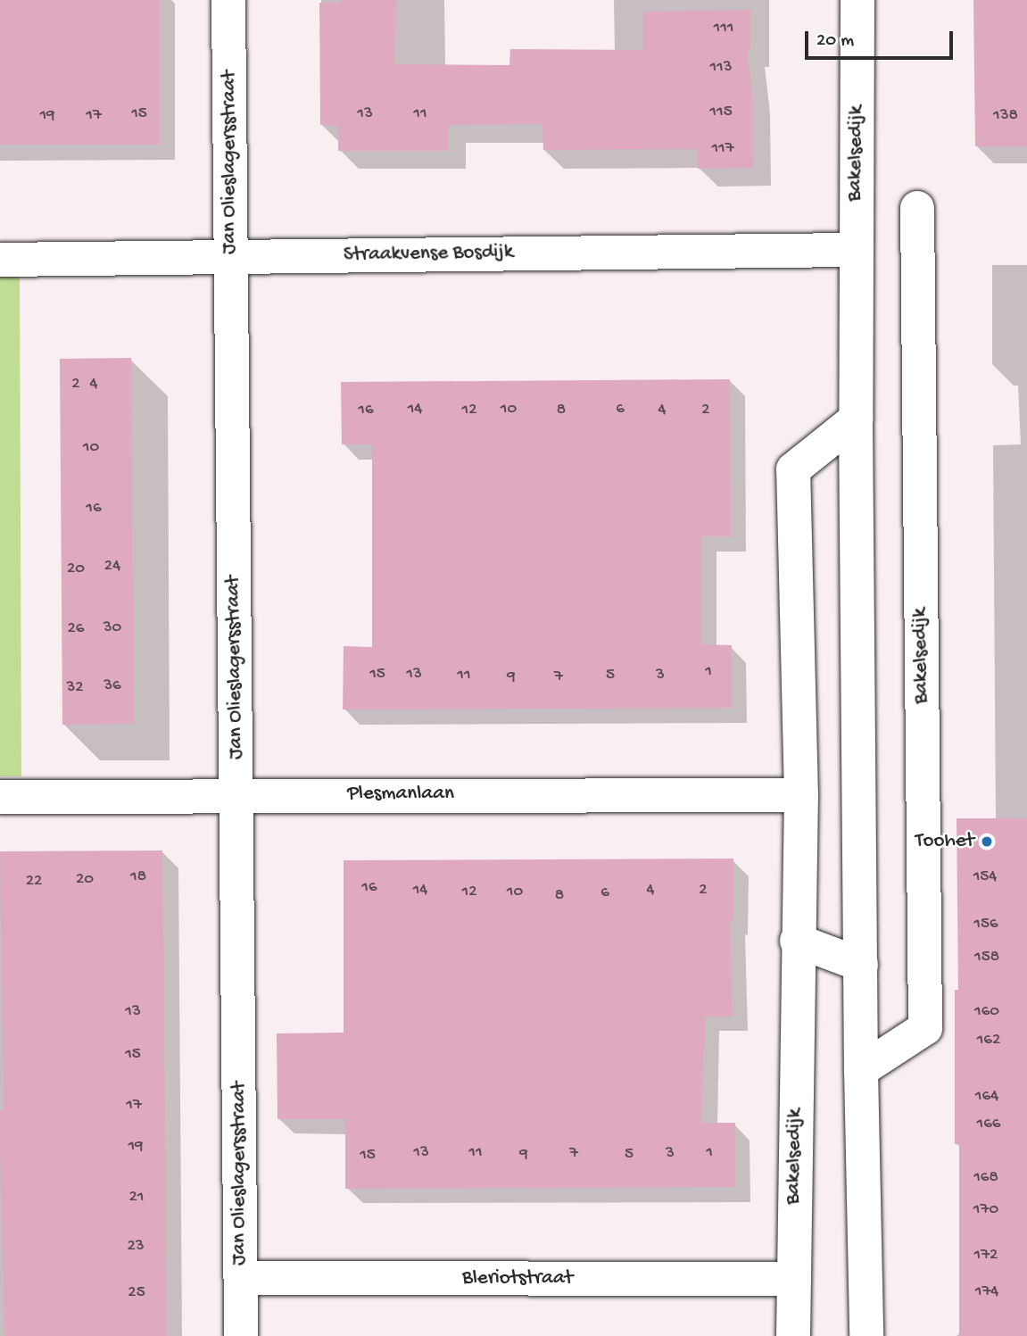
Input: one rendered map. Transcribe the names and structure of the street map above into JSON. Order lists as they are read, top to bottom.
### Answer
{
  "streets": {
    "street": [
      "Bakelsedijk",
      "Jan Olieslagersstraat",
      "Straakvense Bosdijk",
      "Plesmanlaan",
      "Bleriotstraat"
    ]
  },
  "crossings": [
    ["Bakelsedijk", "Straakvense Bosdijk"],
    ["Bakelsedijk", "Plesmanlaan"],
    ["Bakelsedijk", "Bleriotstraat"],
    ["Jan Olieslagersstraat", "Straakvense Bosdijk"],
    ["Jan Olieslagersstraat", "Plesmanlaan"],
    ["Jan Olieslagersstraat", "Bleriotstraat"]
  ],
  "places": ["Toohet"],
  "house_numbers": [
    "111",
    "113",
    "115",
    "15",
    "13",
    "11",
    "19",
    "17",
    "138",
    "117",
    "2",
    "4",
    "14",
    "10",
    "6",
    "16",
    "12",
    "8",
    "4",
    "2",
    "10",
    "16",
    "24",
    "20",
    "30",
    "26",
    "1",
    "15",
    "13",
    "11",
    "5",
    "3",
    "9",
    "7",
    "36",
    "32",
    "18",
    "154",
    "20",
    "22",
    "16",
    "14",
    "4",
    "2",
    "12",
    "10",
    "6",
    "8",
    "156",
    "158",
    "13",
    "160",
    "162",
    "15",
    "164",
    "17",
    "166",
    "19",
    "13",
    "11",
    "1",
    "7",
    "3",
    "9",
    "5",
    "15",
    "168",
    "21",
    "170",
    "23",
    "172",
    "174",
    "25"
  ],
  "scale_bar": "20 m"
}
